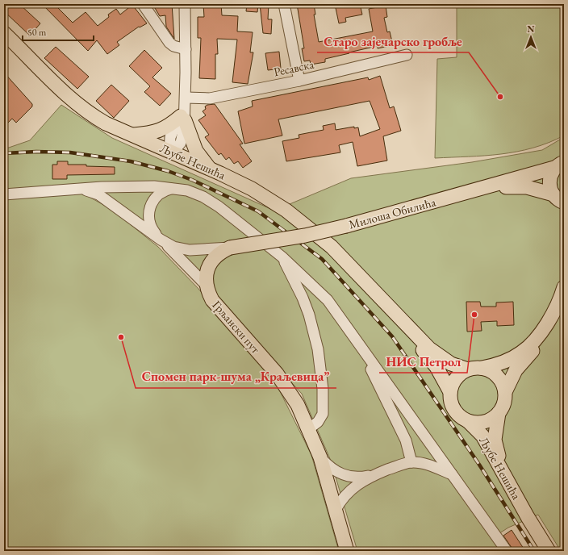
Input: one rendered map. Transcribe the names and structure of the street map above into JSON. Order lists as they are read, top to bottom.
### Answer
{
  "streets": {
    "main road": ["Љубе Нешића", "Милоша Обилића", "Грљански пут"],
    "street": ["Ресавска"]
  },
  "crossings": [
    ["Милоша Обилића", "Грљански пут"]
  ],
  "places": ["Старо зајечарско гробље", "НИС Петрол", "Спомен парк-шума „Краљевица”"],
  "scale_bar": "50 m",
  "north": "top"
}
